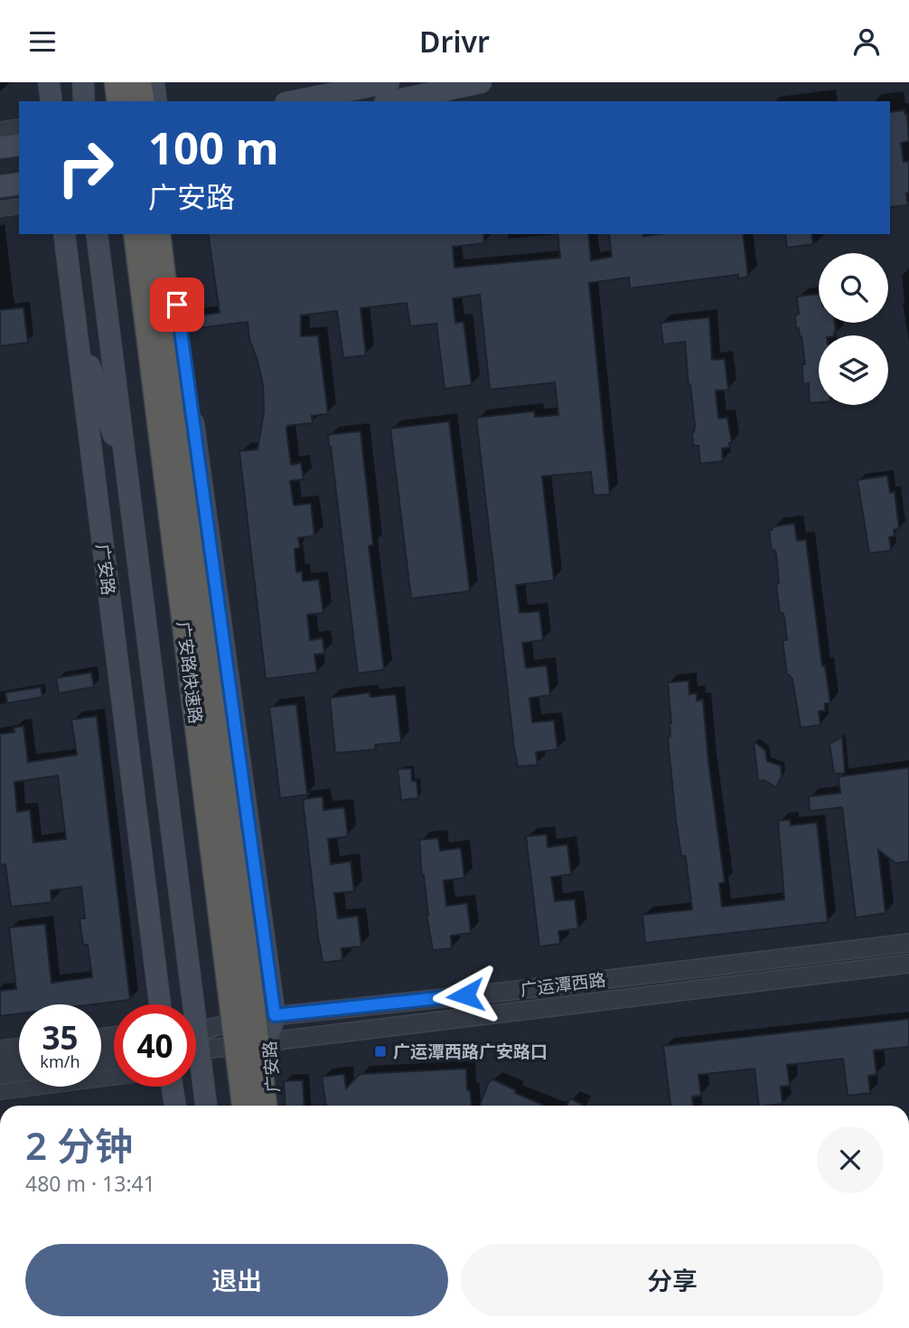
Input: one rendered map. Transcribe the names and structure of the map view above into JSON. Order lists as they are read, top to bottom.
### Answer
{
  "streets": {
    "highway": ["广安路快速路"],
    "main road": ["广安路"],
    "street": ["广运潭西路"]
  },
  "crossings": [
    ["广安路", "广运潭西路"]
  ],
  "places": {
    "transit": ["广运潭西路广安路口"]
  },
  "page": {
    "header": "Drivr",
    "turn": ["100 m", "广安路"],
    "speed": "35 km/h",
    "limit": "40",
    "heading": ["2 分钟", "480 m · 13:41"],
    "buttons": ["退出", "分享"]
  }
}
